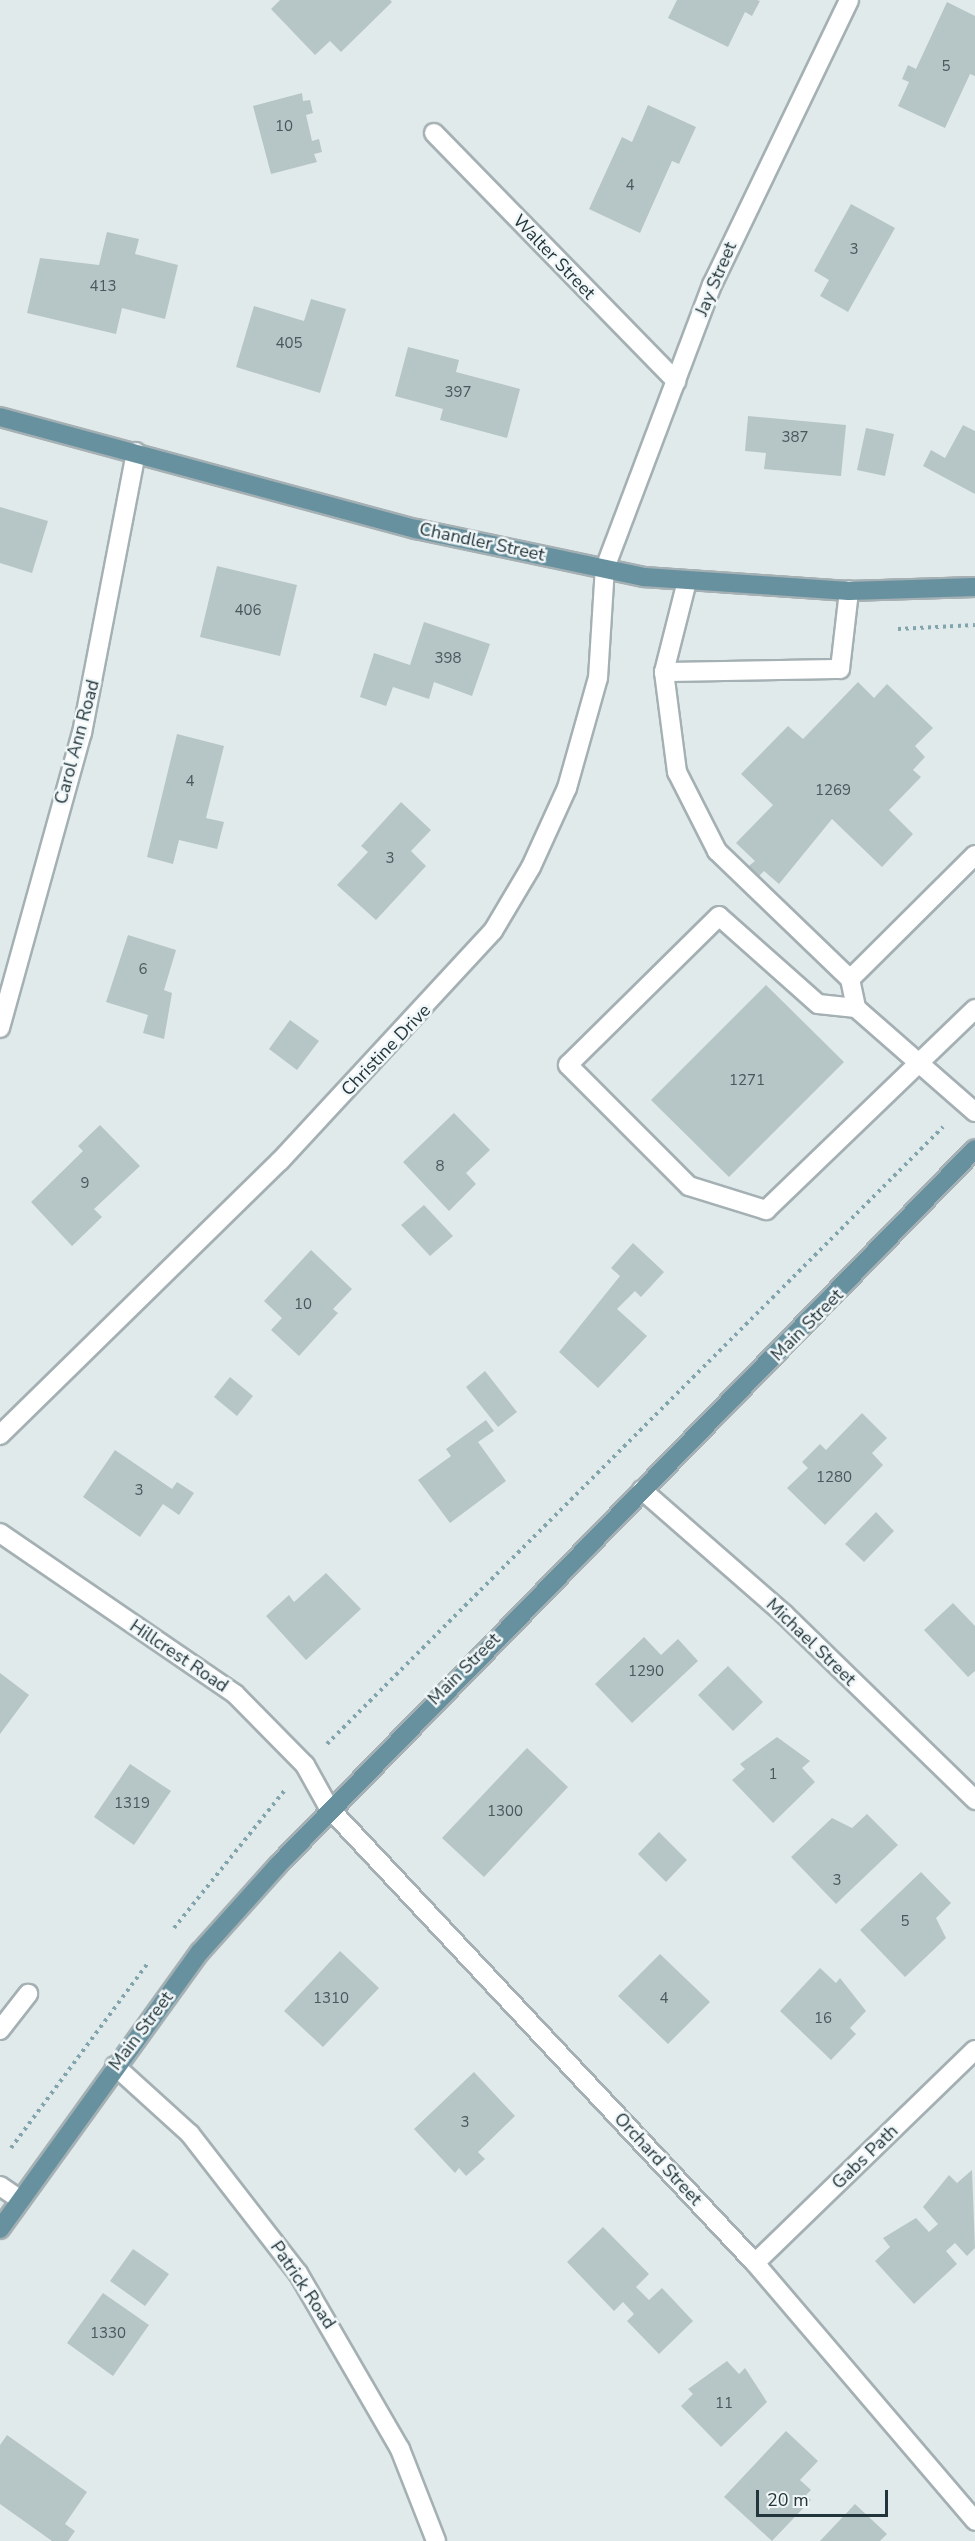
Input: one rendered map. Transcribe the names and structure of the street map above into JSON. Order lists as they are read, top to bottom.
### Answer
{
  "streets": {
    "main road": ["Chandler Street", "Main Street"],
    "street": [
      "Walter Street",
      "Jay Street",
      "Carol Ann Road",
      "Christine Drive",
      "Michael Street",
      "Hillcrest Road",
      "Gabs Path",
      "Orchard Street",
      "Patrick Road"
    ]
  },
  "crossings": [
    ["Walter Street", "Jay Street"],
    ["Jay Street", "Chandler Street"],
    ["Jay Street", "Christine Drive"],
    ["Chandler Street", "Carol Ann Road"],
    ["Chandler Street", "Christine Drive"],
    ["Main Street", "Michael Street"],
    ["Main Street", "Hillcrest Road"],
    ["Main Street", "Orchard Street"],
    ["Main Street", "Patrick Road"],
    ["Hillcrest Road", "Orchard Street"],
    ["Gabs Path", "Orchard Street"]
  ],
  "house_numbers": [
    "5",
    "10",
    "4",
    "3",
    "413",
    "405",
    "397",
    "387",
    "406",
    "398",
    "4",
    "1269",
    "3",
    "6",
    "1271",
    "8",
    "9",
    "10",
    "1280",
    "3",
    "1290",
    "1",
    "1319",
    "1300",
    "3",
    "5",
    "1310",
    "4",
    "16",
    "3",
    "1330",
    "11"
  ],
  "scale_bar": "20 m"
}
